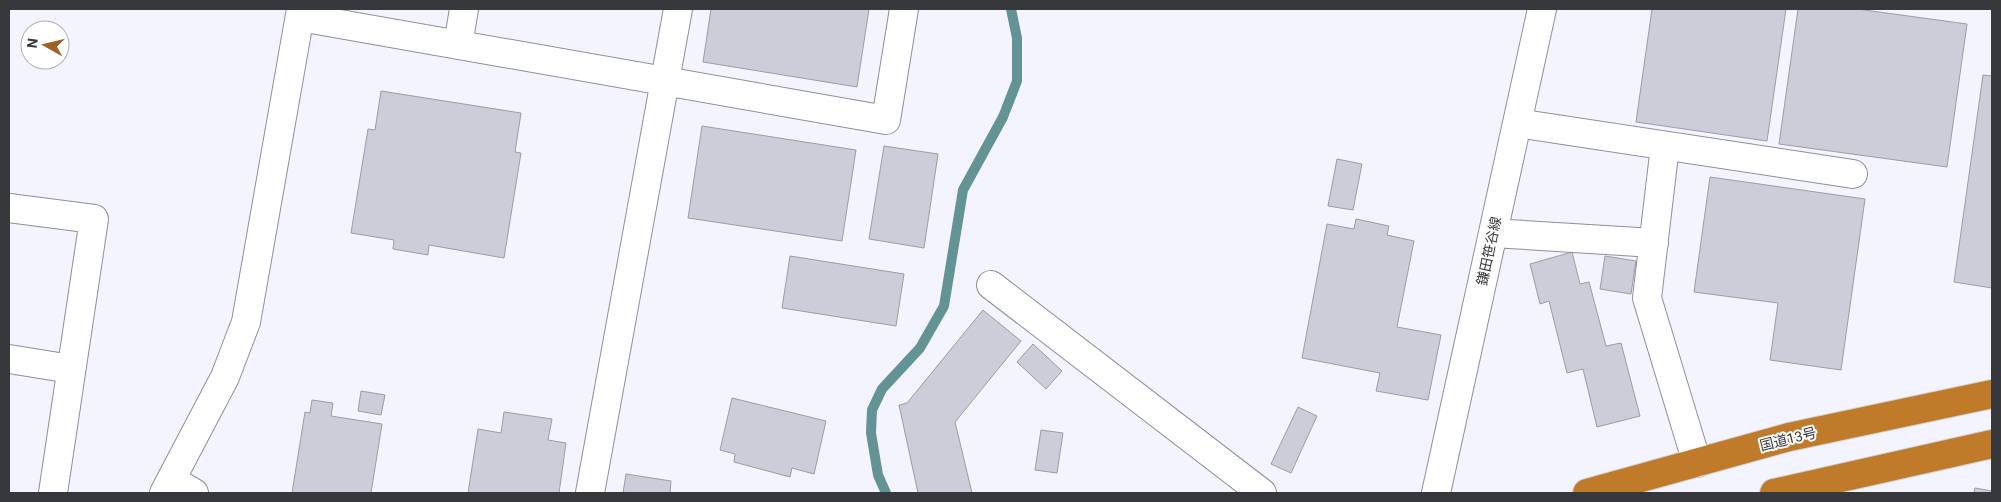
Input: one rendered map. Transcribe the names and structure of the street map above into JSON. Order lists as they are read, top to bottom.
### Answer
{
  "streets": {
    "highway": ["国道13号"],
    "street": ["鎌田笹谷線"]
  },
  "north": "left"
}
